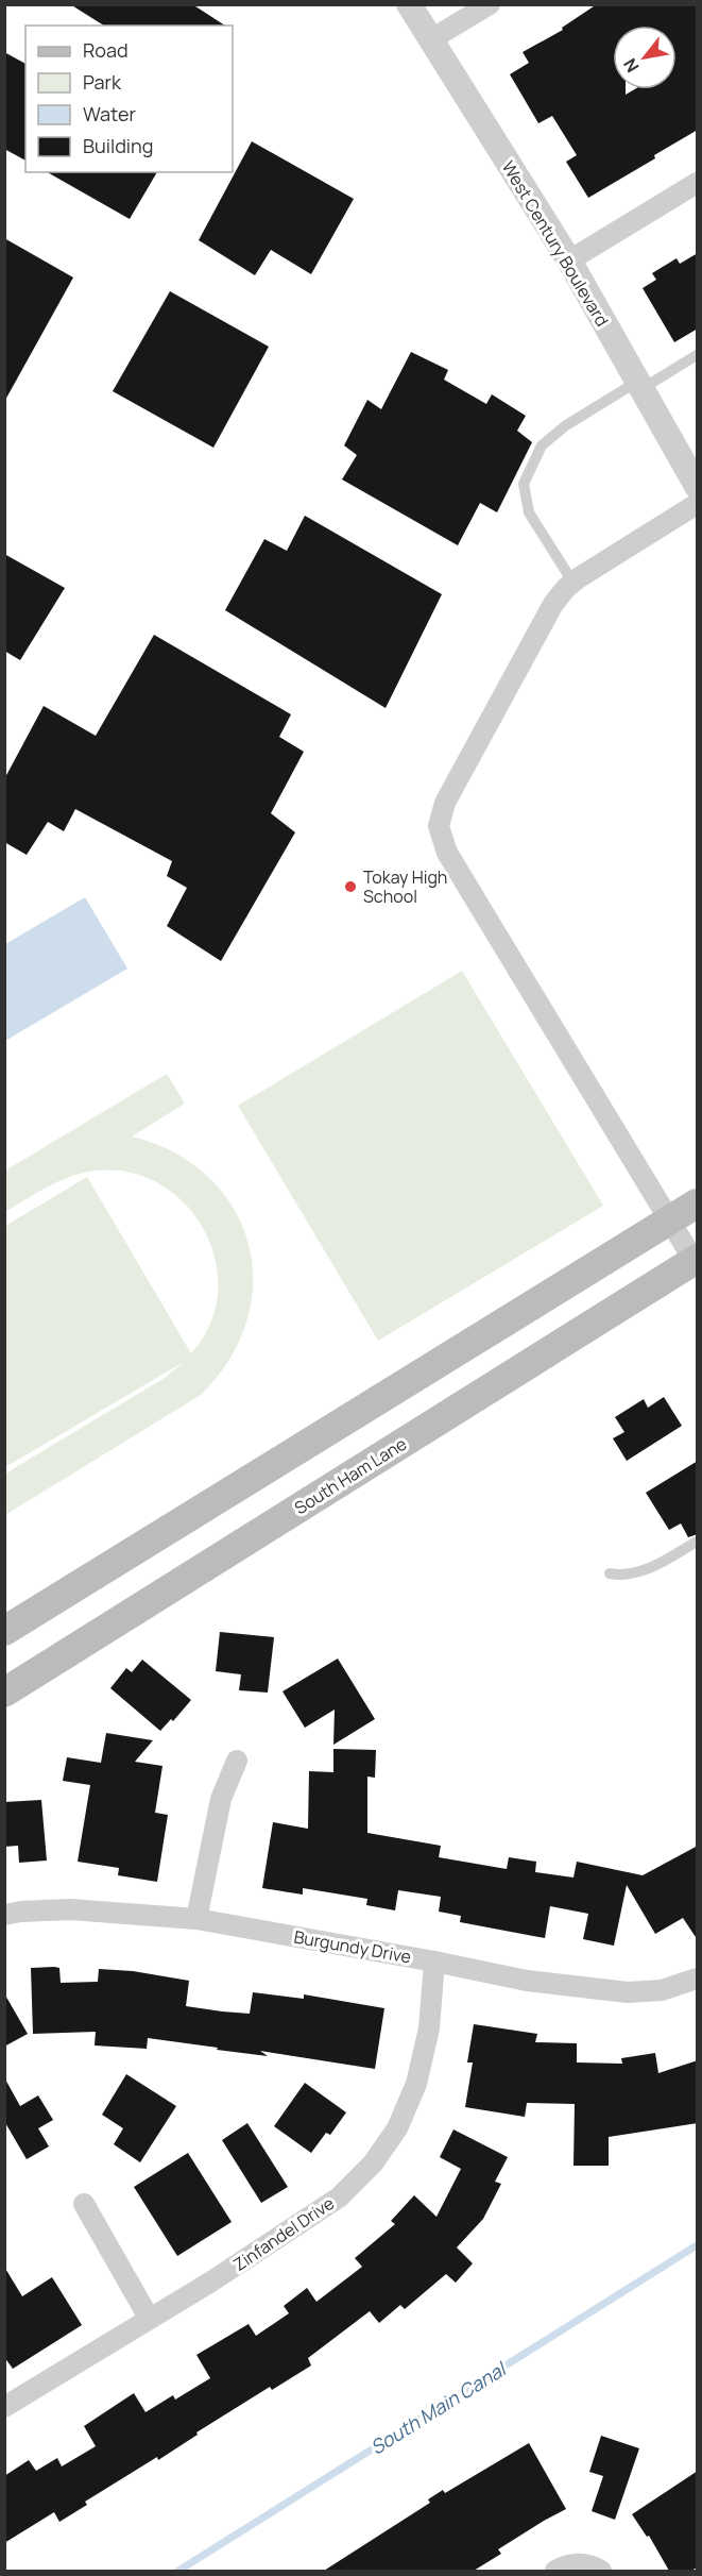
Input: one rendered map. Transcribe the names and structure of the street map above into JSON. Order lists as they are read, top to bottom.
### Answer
{
  "streets": {
    "main road": ["South Ham Lane"],
    "street": ["West Century Boulevard", "Burgundy Drive", "Zinfandel Drive"]
  },
  "crossings": [
    ["Burgundy Drive", "Zinfandel Drive"]
  ],
  "water": ["South Main Canal"],
  "places": ["Tokay High School"],
  "legend": [
    "Road",
    "Park",
    "Water",
    "Building"
  ],
  "north": "bottom left"
}
